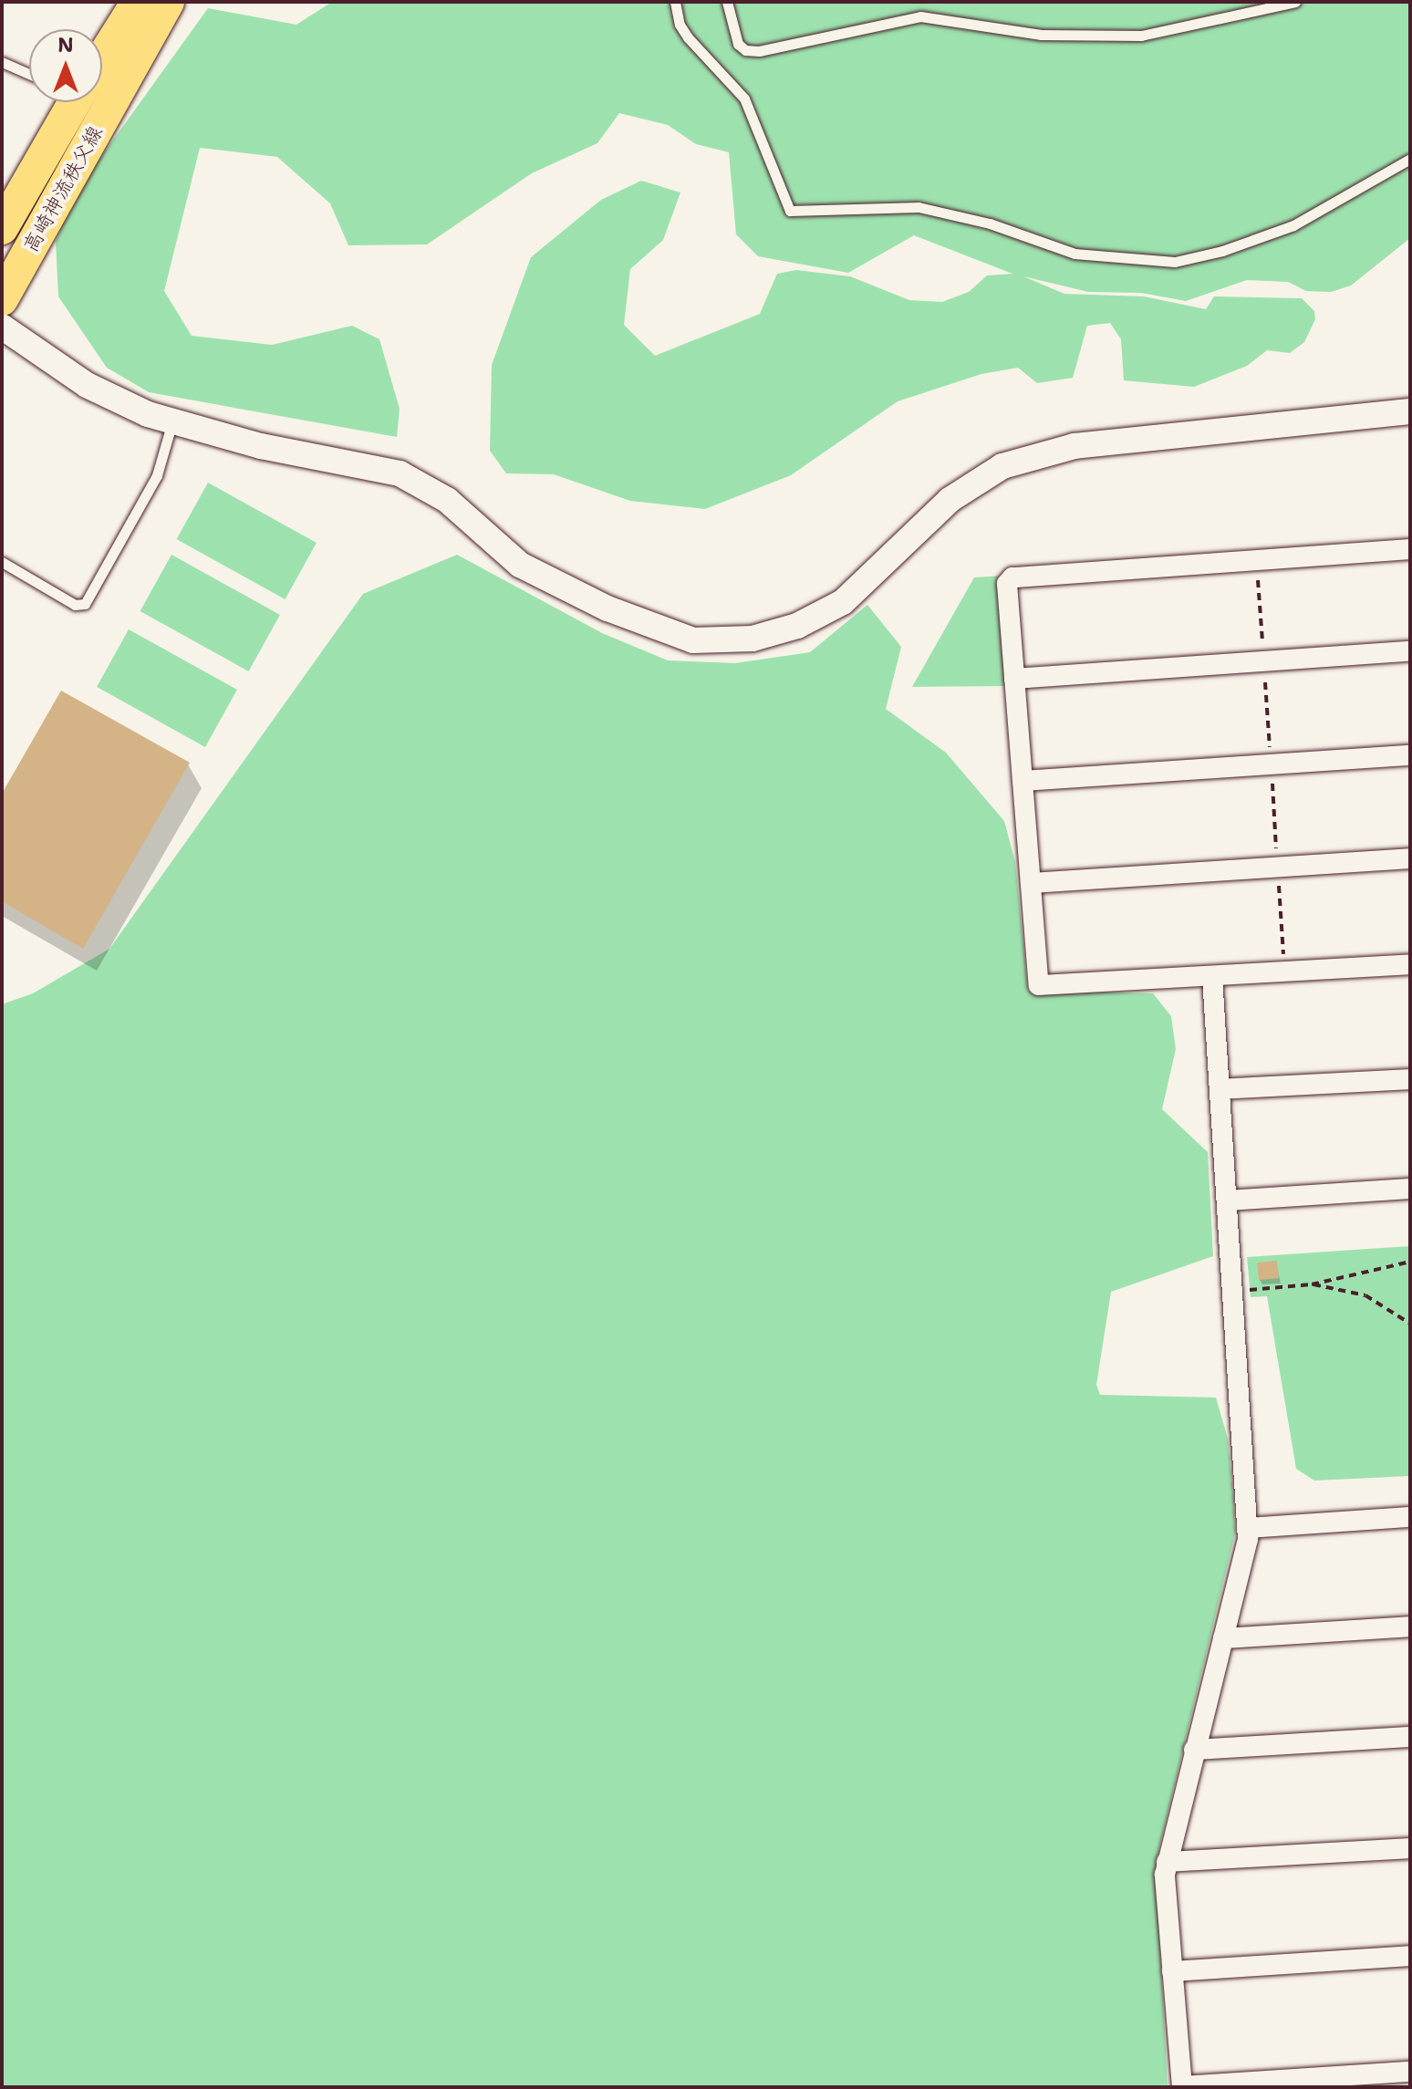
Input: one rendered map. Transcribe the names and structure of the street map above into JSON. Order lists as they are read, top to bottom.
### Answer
{
  "streets": {
    "main road": ["高崎神流秩父線"]
  },
  "north": "top"
}
